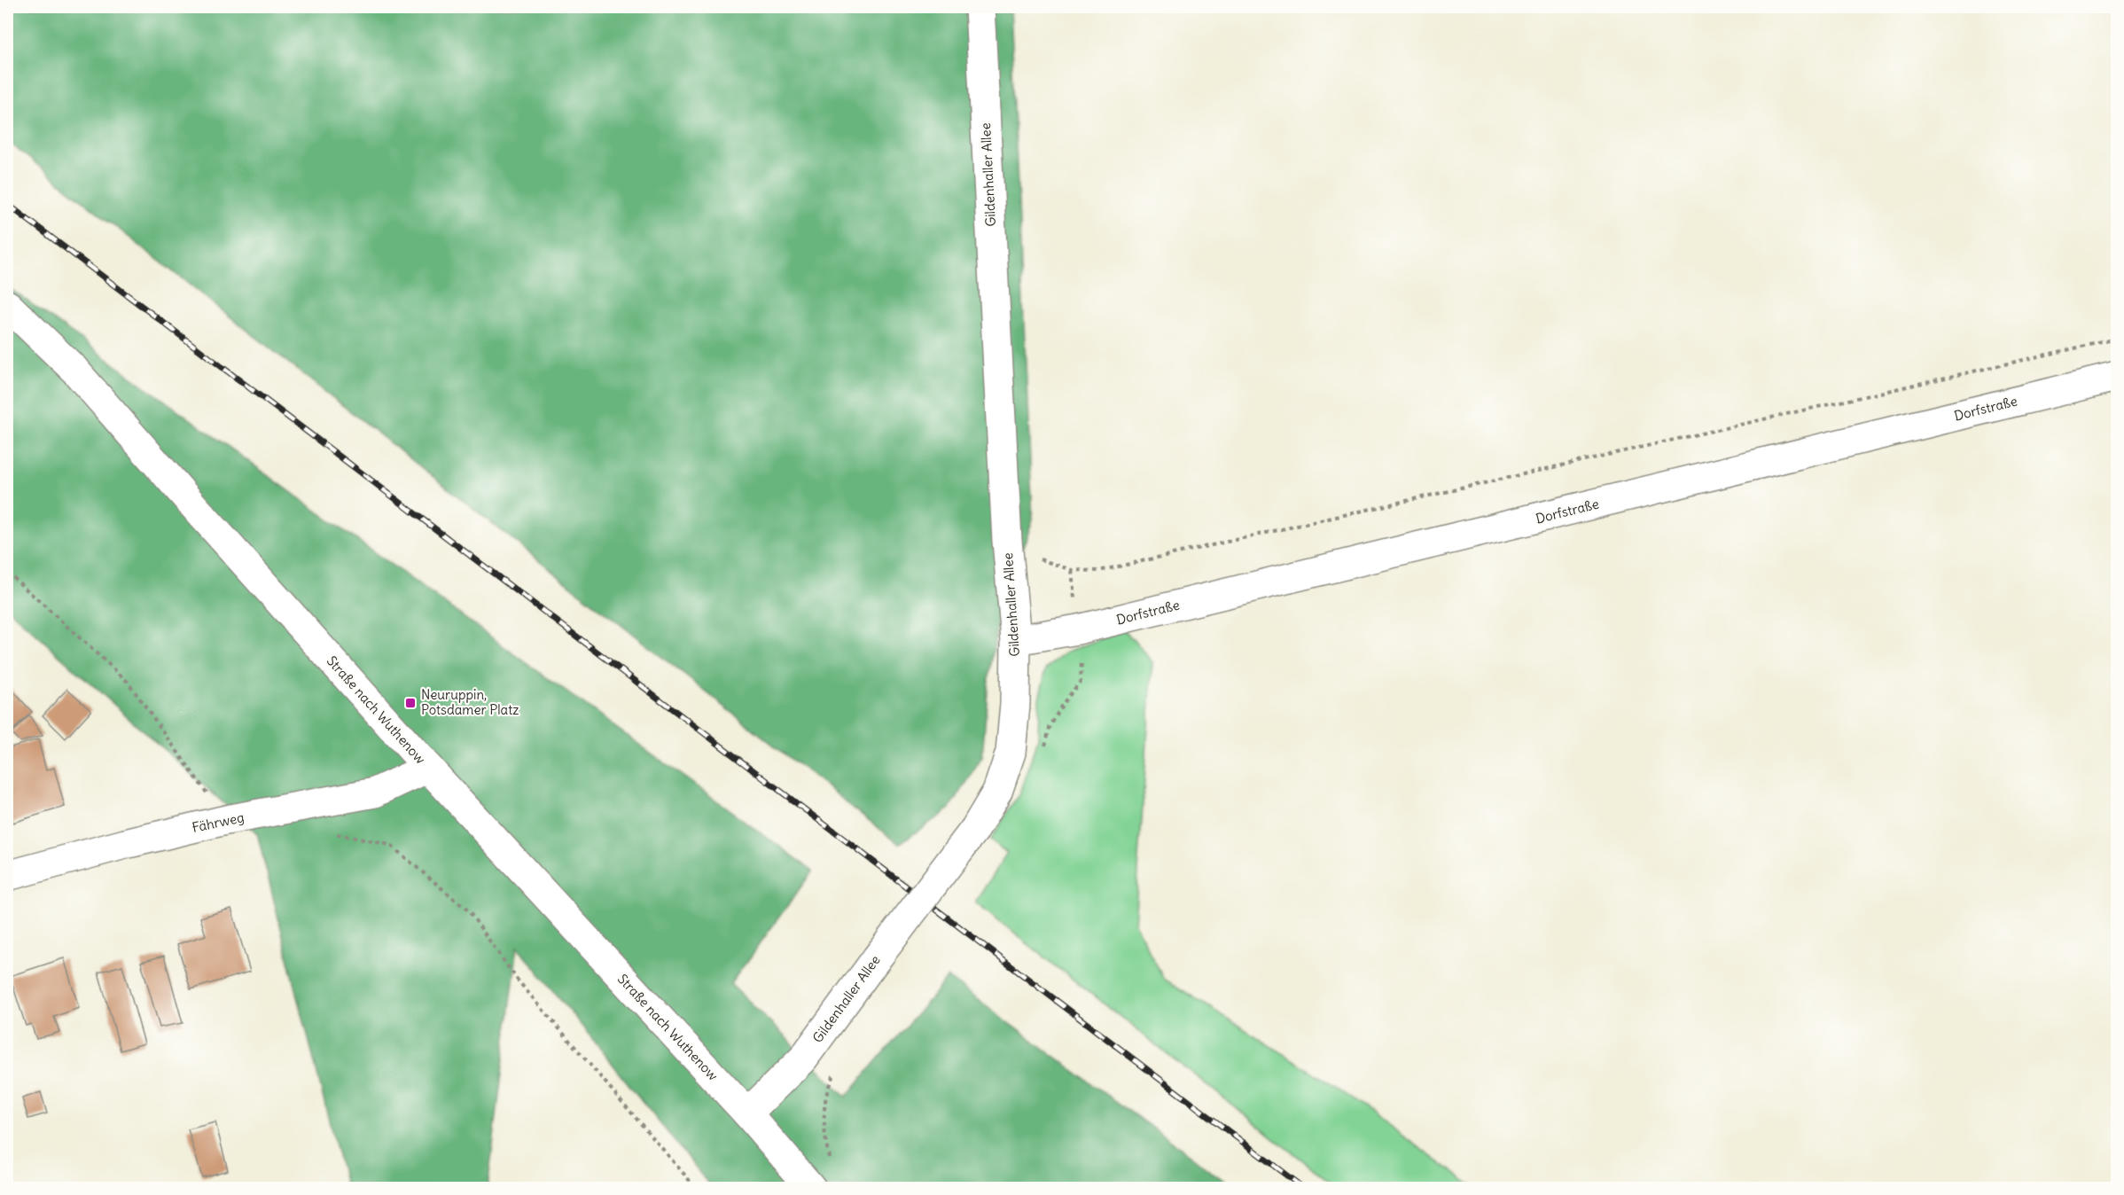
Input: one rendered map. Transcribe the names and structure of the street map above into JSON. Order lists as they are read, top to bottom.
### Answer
{
  "streets": {
    "street": [
      "Gildenhaller Allee",
      "Dorfstraße",
      "Straße nach Wuthenow",
      "Fährweg"
    ]
  },
  "crossings": [
    ["Gildenhaller Allee", "Dorfstraße"],
    ["Gildenhaller Allee", "Straße nach Wuthenow"],
    ["Straße nach Wuthenow", "Fährweg"]
  ],
  "places": {
    "transit": ["Neuruppin, Potsdamer Platz"]
  }
}
